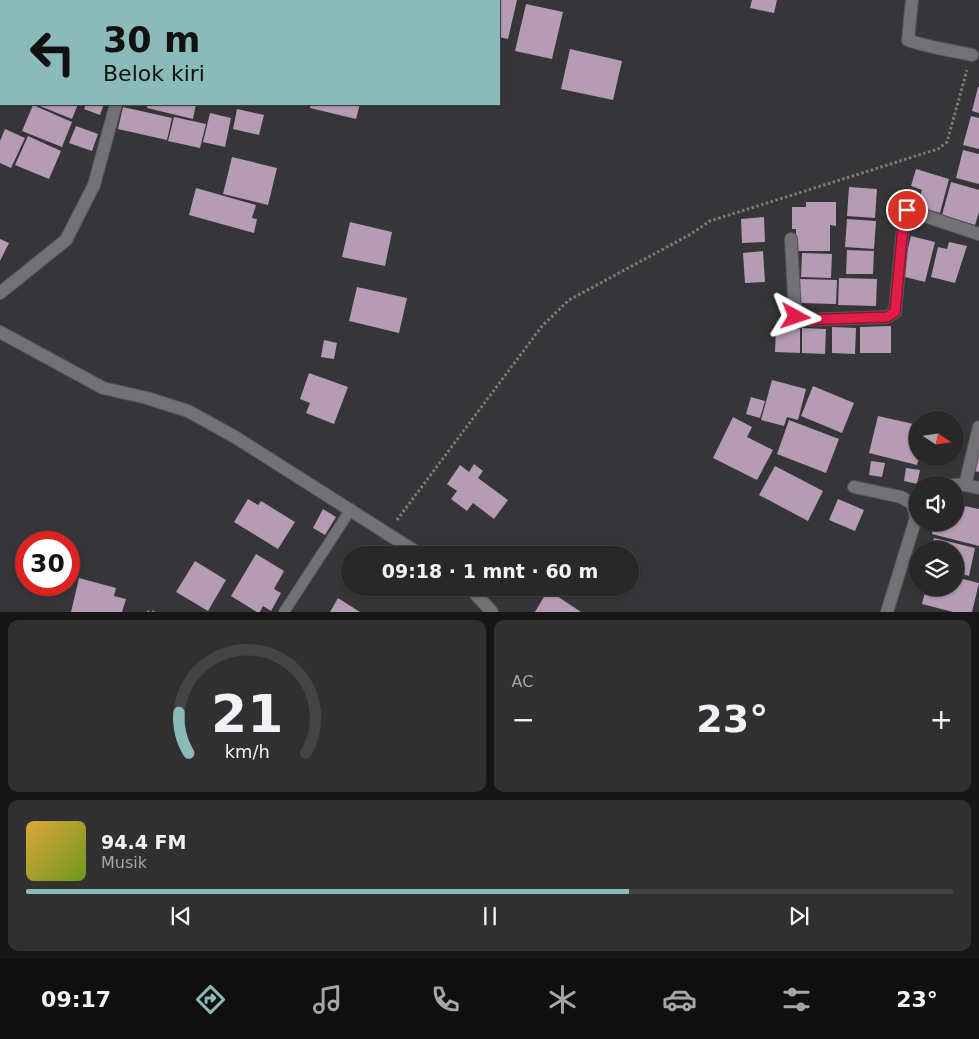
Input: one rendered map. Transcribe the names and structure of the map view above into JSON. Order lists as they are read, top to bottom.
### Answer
{
  "north": "right",
  "page": {
    "turn": ["30 m", "Belok kiri"],
    "limit": "30",
    "trip": "09:18 · 1 mnt · 60 m",
    "tile": "AC",
    "heat": ["−", "23°", "+"],
    "song": ["94.4 FM", "Musik"],
    "tabs": ["09:17", "23°"],
    "gauge": ["21", "km/h"]
  }
}
